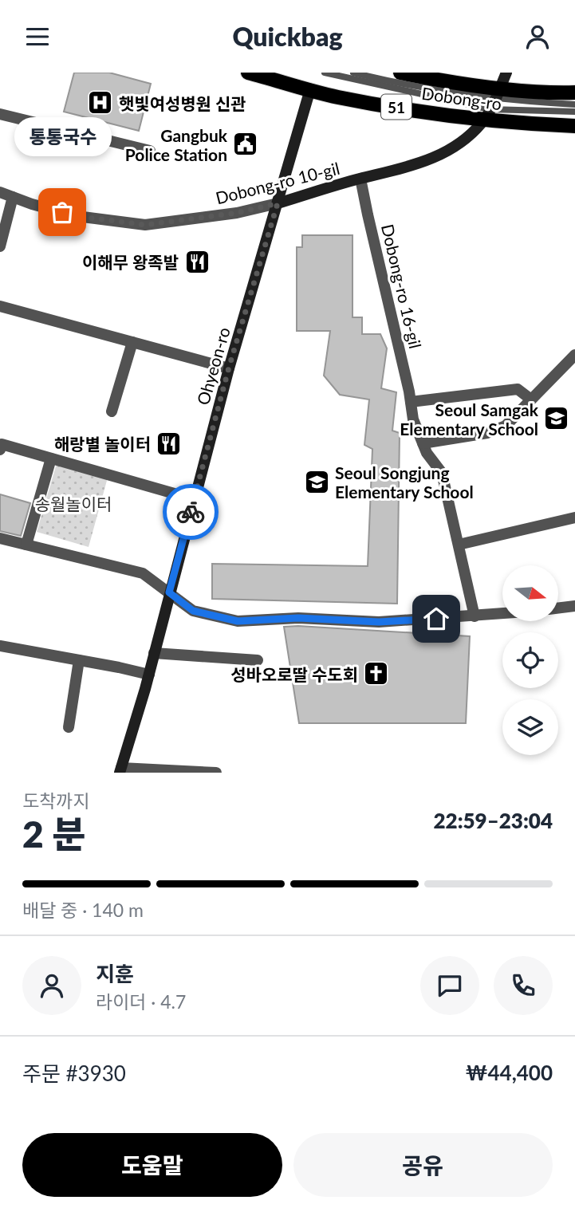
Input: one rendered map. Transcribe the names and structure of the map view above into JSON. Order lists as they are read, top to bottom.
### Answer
{
  "streets": {
    "main road": ["Dobong-ro", "51"],
    "street": ["Dobong-ro 10-gil", "Dobong-ro 16-gil", "Ohyeon-ro"]
  },
  "crossings": [
    ["Dobong-ro", "Dobong-ro 10-gil"],
    ["Dobong-ro", "Ohyeon-ro"],
    ["Dobong-ro 10-gil", "Dobong-ro 16-gil"],
    ["Dobong-ro 10-gil", "Ohyeon-ro"]
  ],
  "parks": ["송월놀이터"],
  "places": {
    "hospital": ["햇빛여성병원 신관"],
    "public building": ["Gangbuk Police Station"],
    "other": ["통통국수"],
    "restaurant": ["이해무 왕족발", "해랑별 놀이터"],
    "school or university": ["Seoul Samgak Elementary School", "Seoul Songjung Elementary School"],
    "church": ["성바오로딸 수도회"]
  },
  "north": "right",
  "page": {
    "header": "Quickbag",
    "bubble": "통통국수",
    "heading": ["2 분", "도착까지", "22:59–23:04"],
    "panel": [
      "지훈",
      "라이더 · 4.7",
      "주문 #3930",
      "₩44,400"
    ],
    "bar": "배달 중 · 140 m",
    "buttons": ["도움말", "공유"]
  }
}
